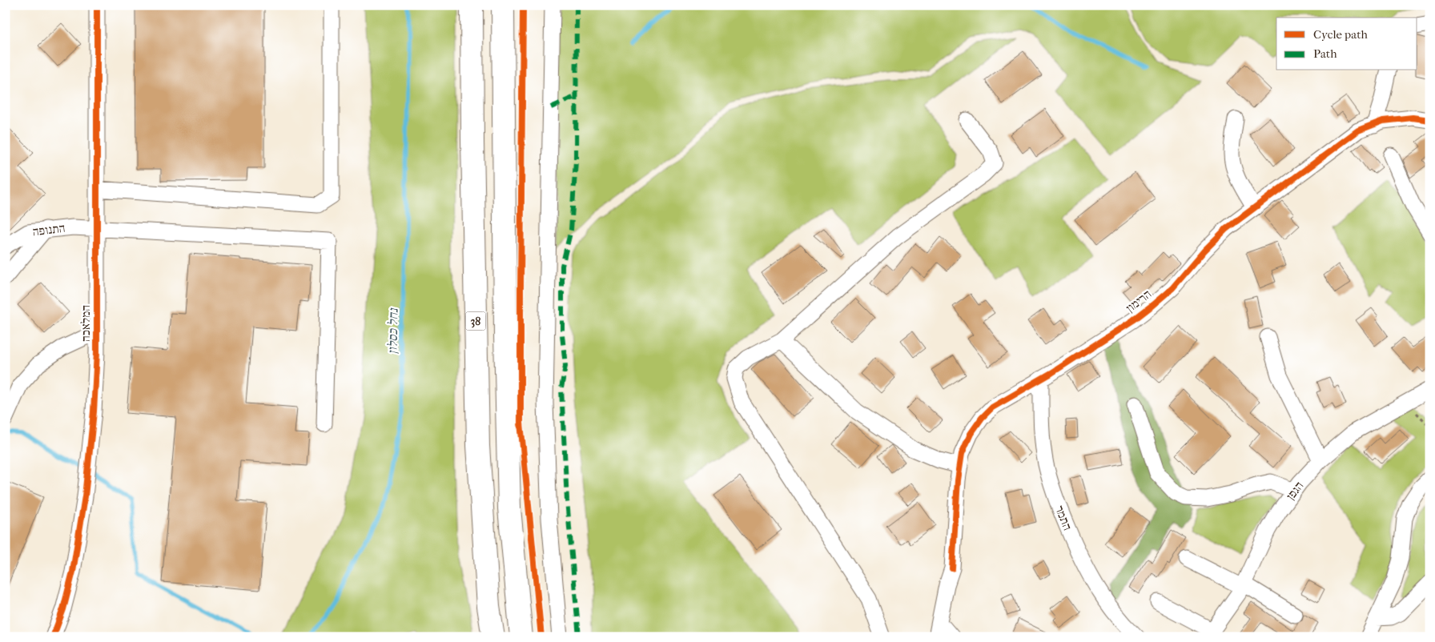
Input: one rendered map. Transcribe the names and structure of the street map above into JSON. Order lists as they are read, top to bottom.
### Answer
{
  "streets": {
    "highway": ["38"],
    "street": [
      "התנופה",
      "הרימון",
      "המלאכה",
      "הגפן",
      "התמר"
    ]
  },
  "crossings": [
    ["התנופה", "המלאכה"],
    ["הרימון", "התמר"]
  ],
  "water": ["נחל כסלון"],
  "legend": ["Cycle path", "Path"]
}
